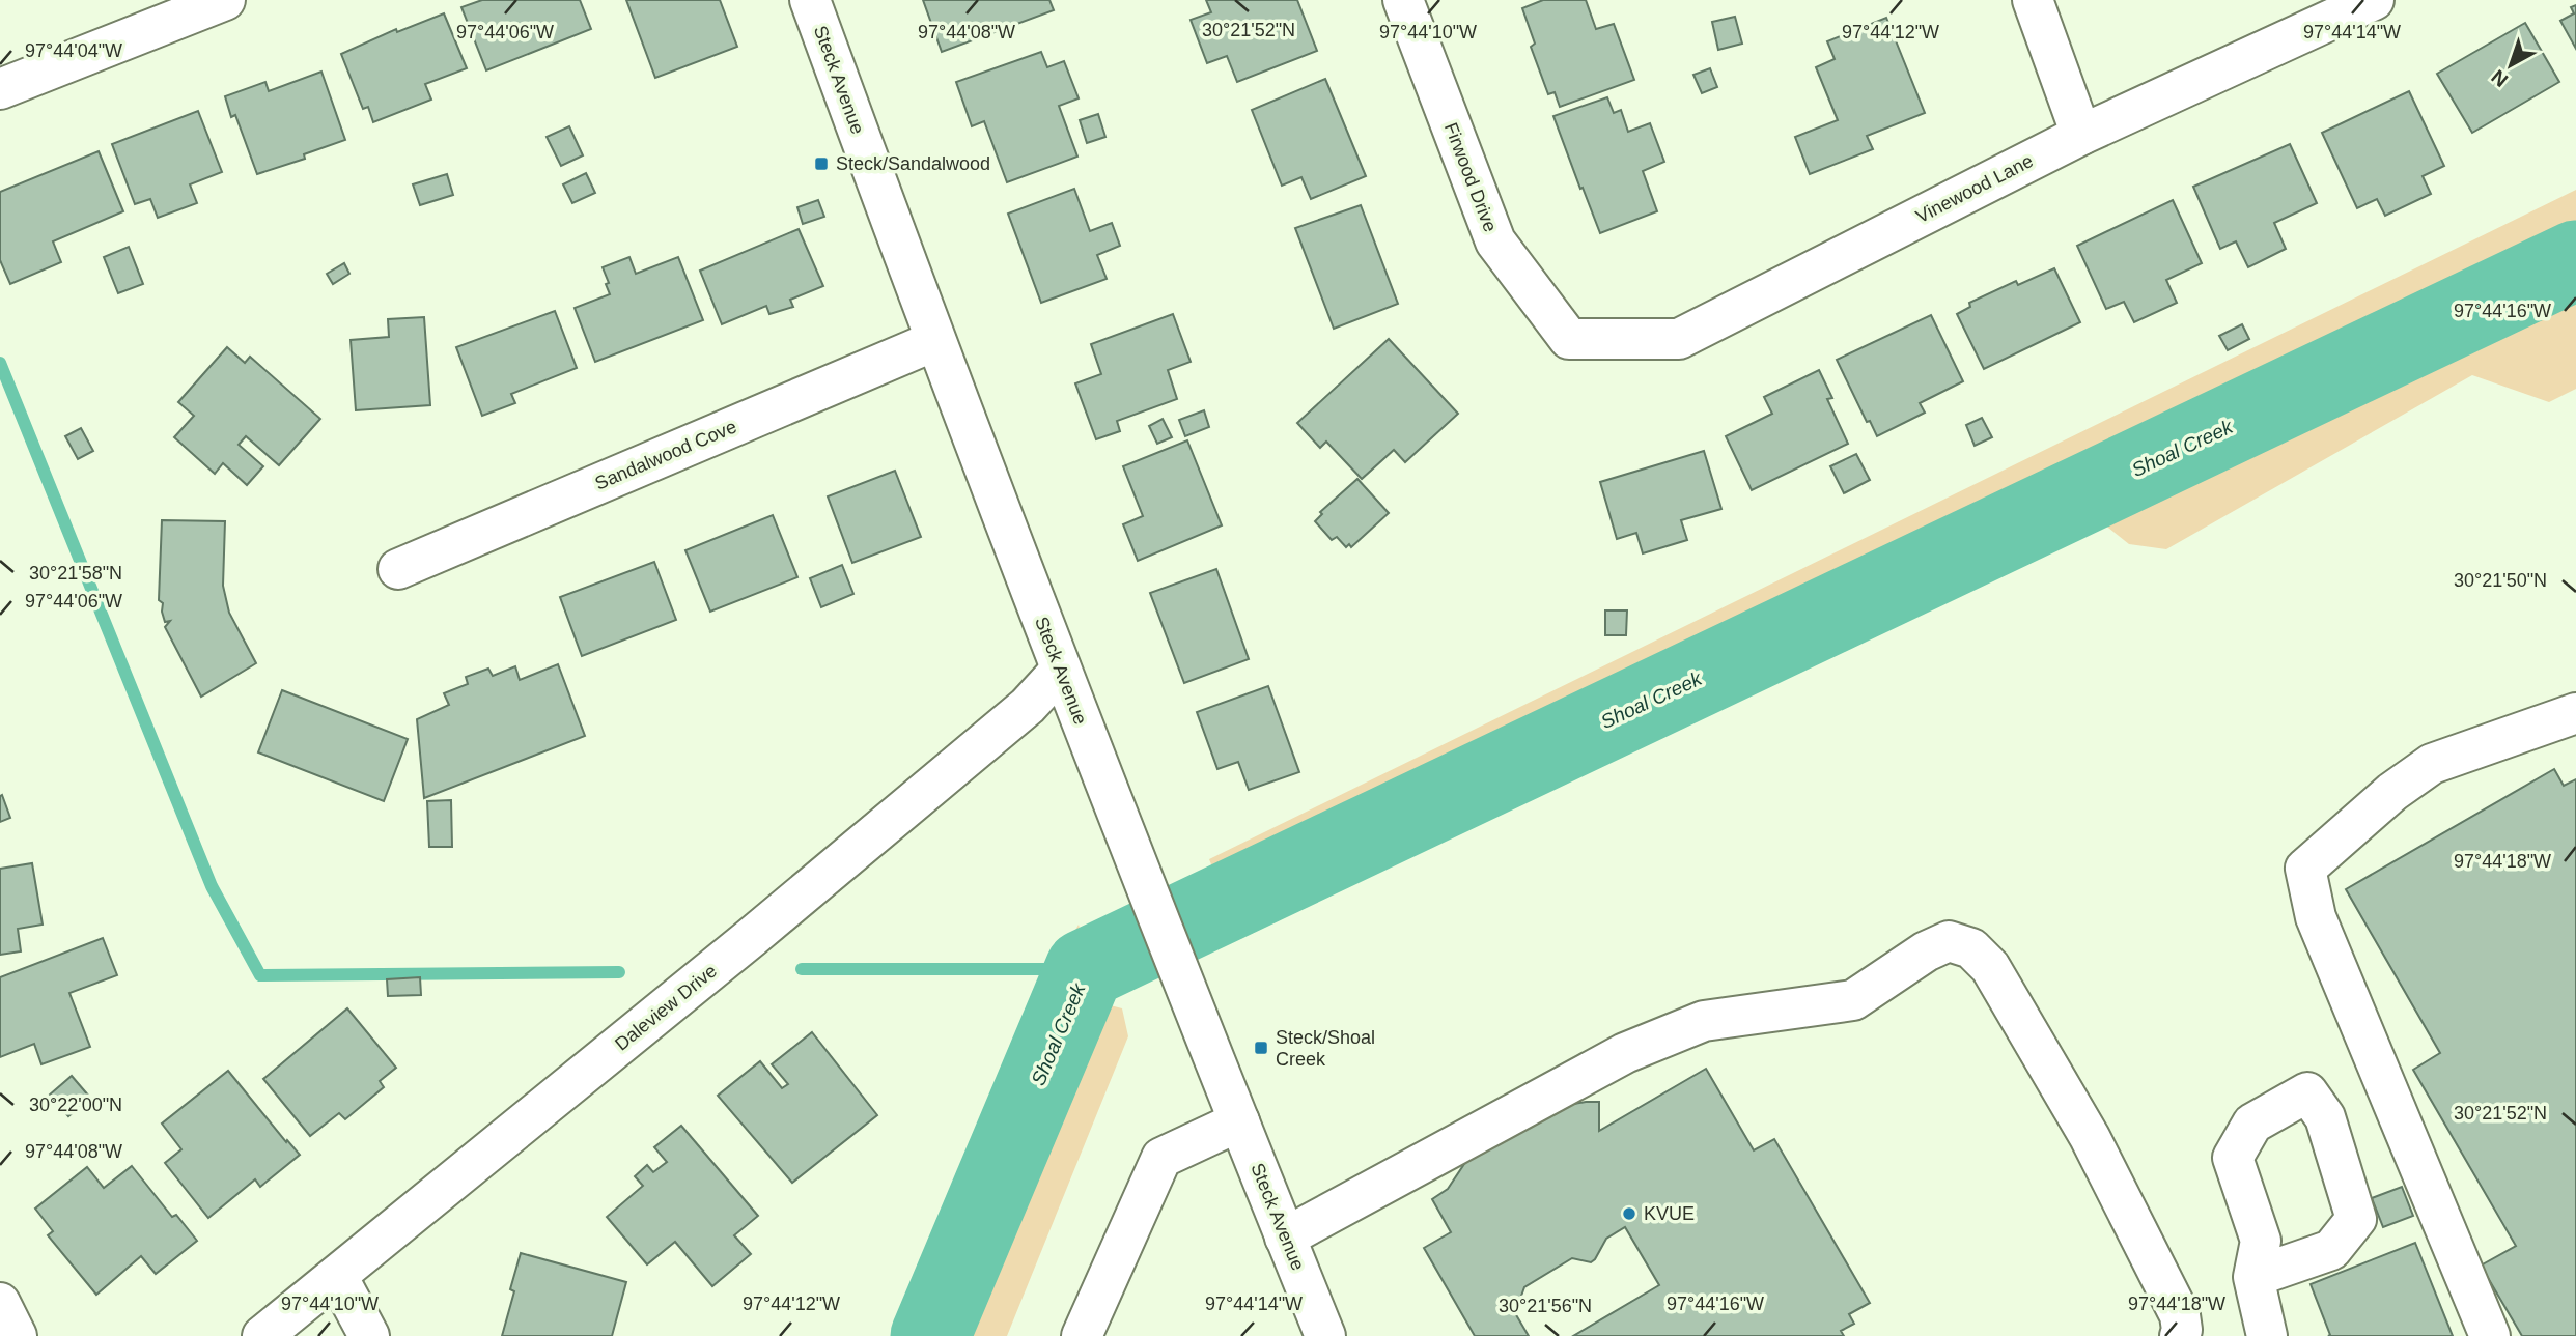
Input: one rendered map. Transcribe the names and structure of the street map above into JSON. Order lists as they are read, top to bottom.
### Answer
{
  "streets": {
    "street": [
      "Steck Avenue",
      "Firwood Drive",
      "Vinewood Lane",
      "Sandalwood Cove",
      "Daleview Drive"
    ]
  },
  "crossings": [
    ["Steck Avenue", "Sandalwood Cove"],
    ["Steck Avenue", "Daleview Drive"],
    ["Firwood Drive", "Vinewood Lane"]
  ],
  "water": ["Shoal Creek"],
  "places": {
    "transit": ["Steck/Sandalwood", "Steck/Shoal Creek"],
    "other": ["KVUE"]
  },
  "north": "bottom left",
  "coordinates": [
    "30°21'52\"N",
    "97°44'06\"W",
    "97°44'08\"W",
    "97°44'10\"W",
    "97°44'12\"W",
    "97°44'14\"W",
    "97°44'04\"W",
    "97°44'16\"W",
    "30°21'58\"N",
    "30°21'50\"N",
    "97°44'18\"W",
    "30°22'00\"N",
    "30°21'56\"N"
  ]
}
